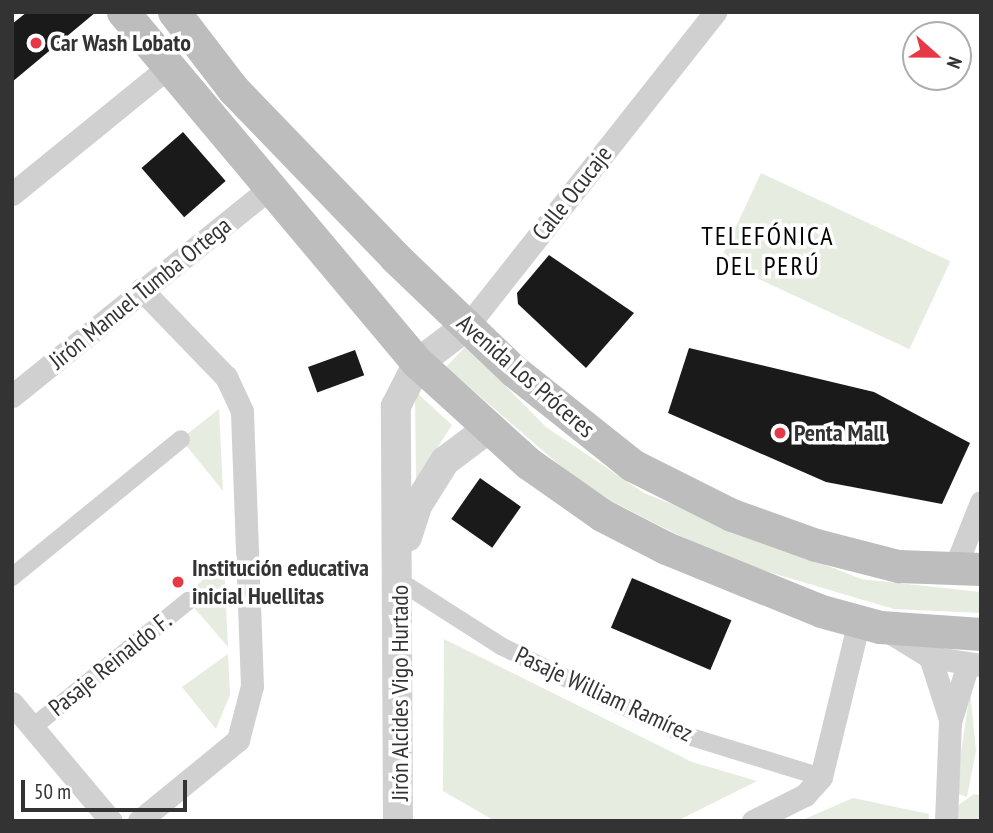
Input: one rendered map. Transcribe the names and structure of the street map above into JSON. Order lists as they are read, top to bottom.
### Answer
{
  "streets": {
    "main road": ["Avenida Los Próceres"],
    "street": [
      "Calle Ocucaje",
      "Jirón Manuel Tumba Ortega",
      "Pasaje Reinaldo F.",
      "Jirón Alcides Vigo Hurtado",
      "Pasaje William Ramírez"
    ]
  },
  "crossings": [
    ["Calle Ocucaje", "Avenida Los Próceres"],
    ["Calle Ocucaje", "Jirón Alcides Vigo Hurtado"],
    ["Jirón Alcides Vigo Hurtado", "Pasaje William Ramírez"]
  ],
  "districts": ["TELEFÓNICA DEL PERÚ"],
  "places": ["Car Wash Lobato", "Penta Mall", "Institución educativa inicial Huellitas"],
  "scale_bar": "50 m",
  "north": "right"
}
